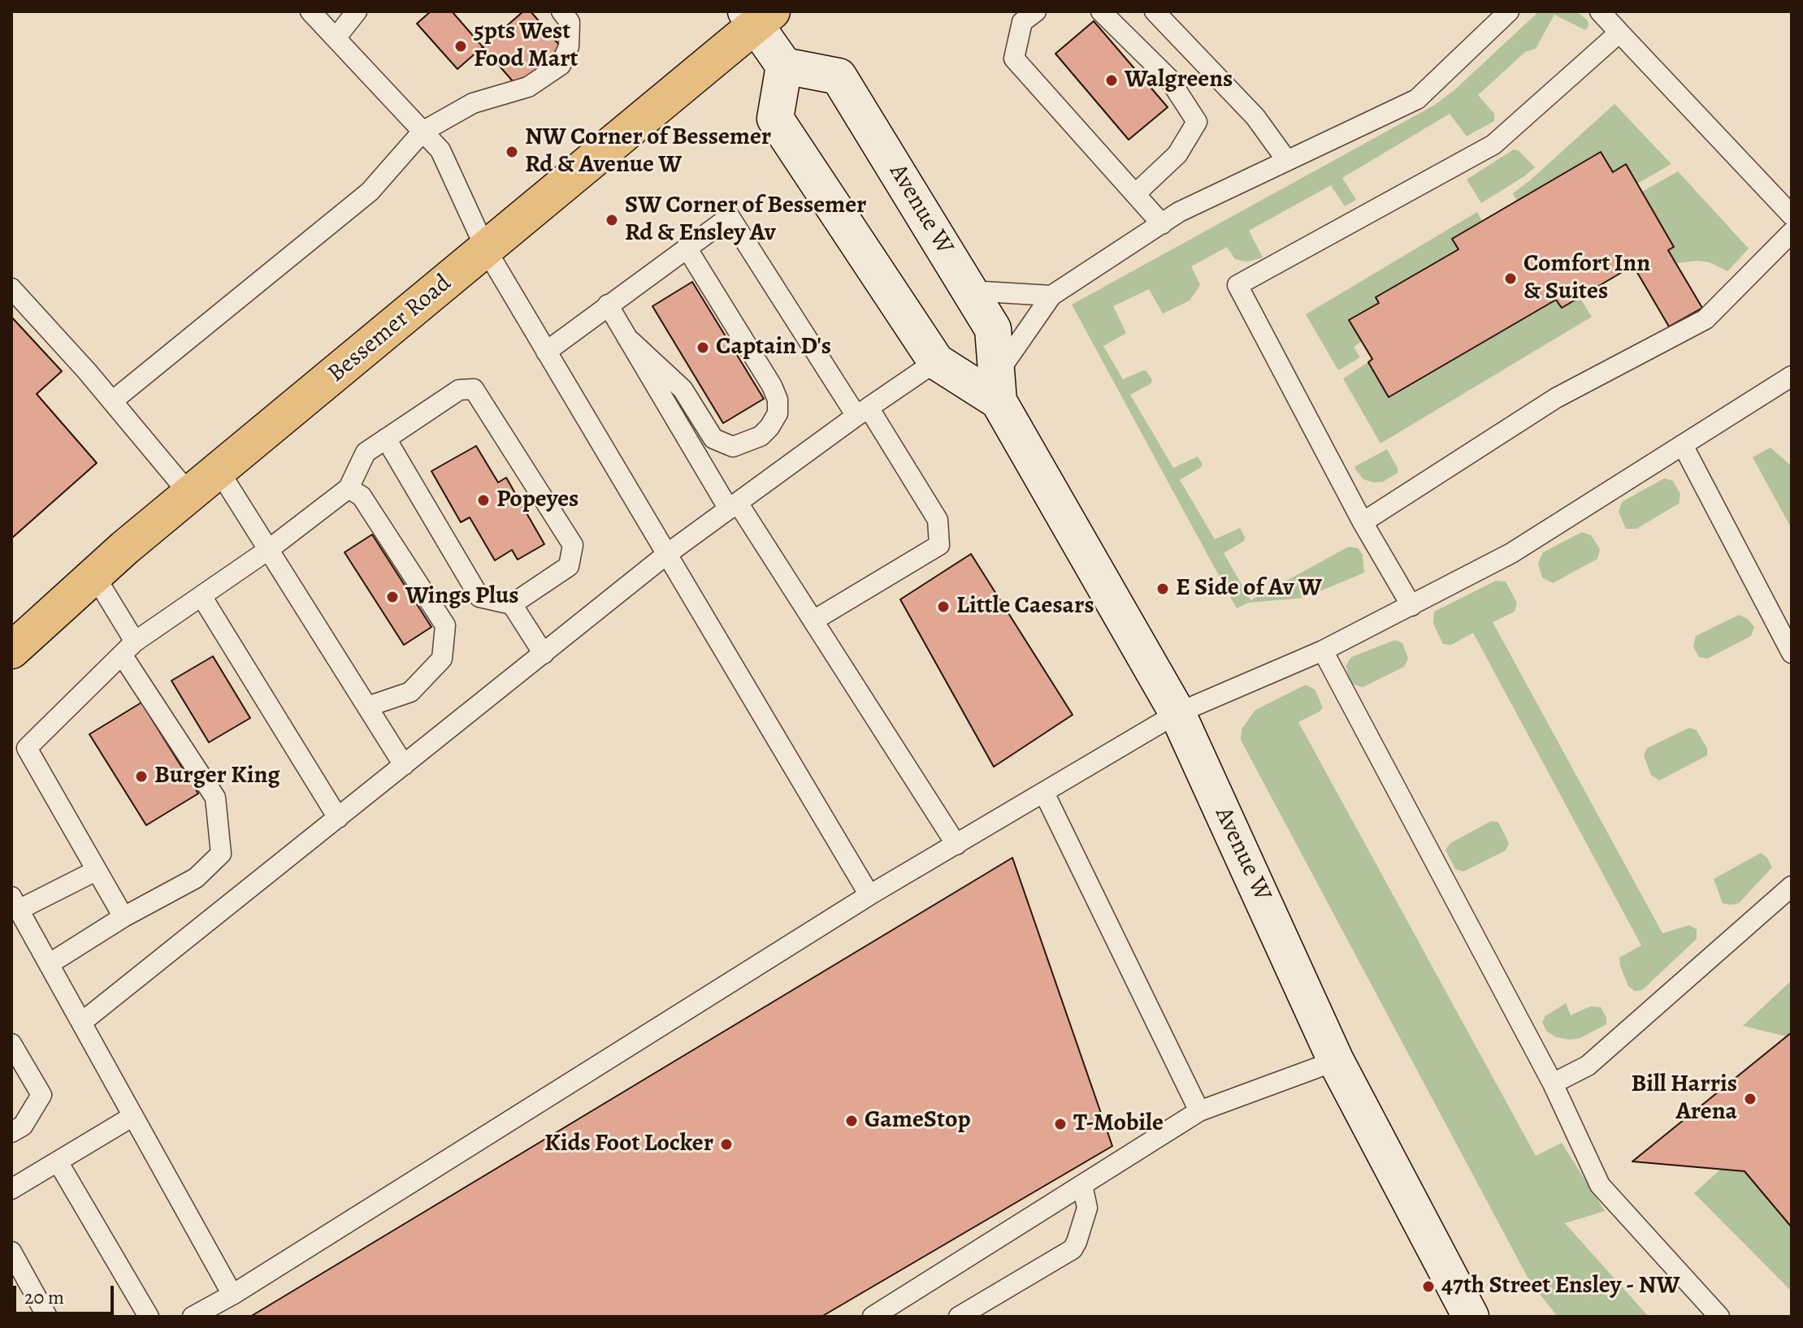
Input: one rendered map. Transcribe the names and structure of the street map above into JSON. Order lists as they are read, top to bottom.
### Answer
{
  "streets": {
    "main road": ["Bessemer Road"],
    "street": ["Avenue W"]
  },
  "places": [
    "5pts West Food Mart",
    "Walgreens",
    "NW Corner of Bessemer Rd & Avenue W",
    "SW Corner of Bessemer Rd & Ensley Av",
    "Comfort Inn & Suites",
    "Captain D's",
    "Popeyes",
    "E Side of Av W",
    "Wings Plus",
    "Little Caesars",
    "Burger King",
    "Bill Harris Arena",
    "GameStop",
    "T-Mobile",
    "Kids Foot Locker",
    "47th Street Ensley - NW"
  ],
  "scale_bar": "20 m"
}
